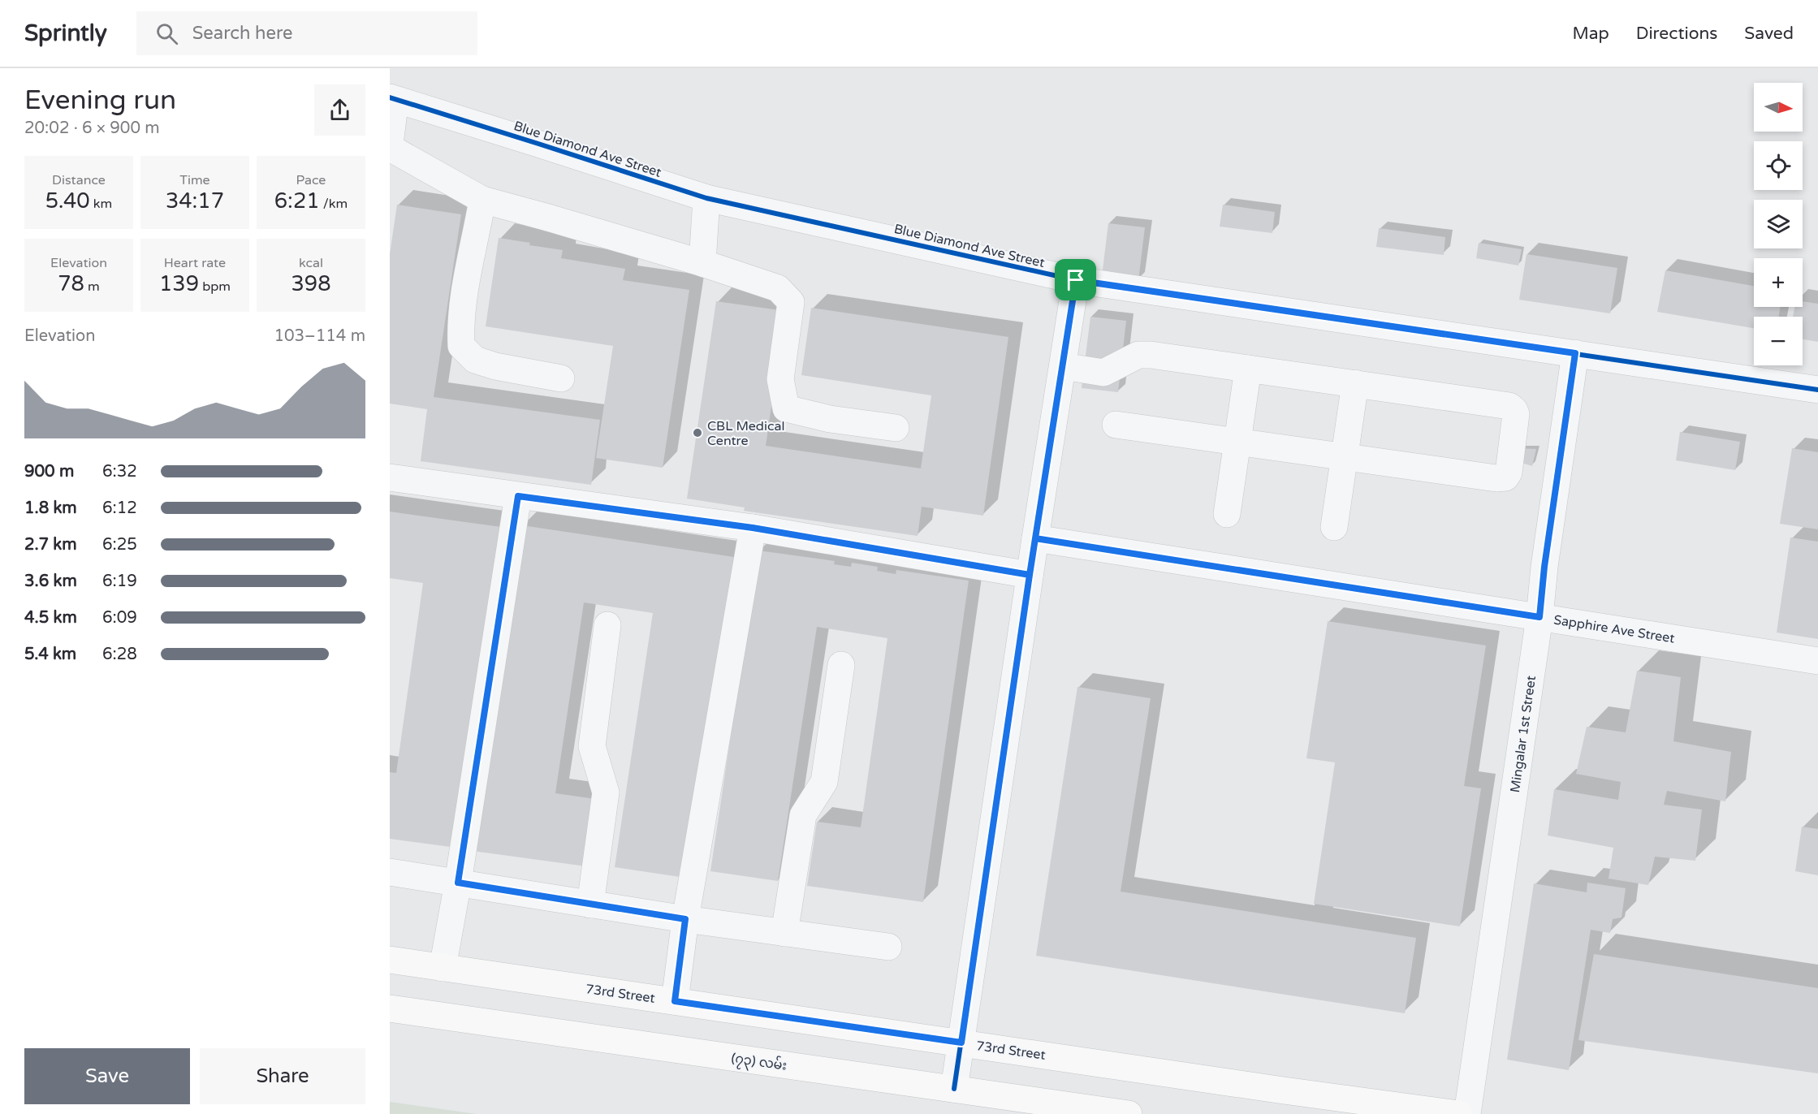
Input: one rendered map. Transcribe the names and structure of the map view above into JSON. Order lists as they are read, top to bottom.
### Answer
{
  "streets": {
    "main road": ["73rd Street", "(၇၃) လမ်း"],
    "street": ["Blue Diamond Ave Street", "Sapphire Ave Street", "Mingalar 1st Street"]
  },
  "crossings": [
    ["Blue Diamond Ave Street", "Mingalar 1st Street"],
    ["Sapphire Ave Street", "Mingalar 1st Street"]
  ],
  "places": ["CBL Medical Centre"],
  "north": "right",
  "page": {
    "header": "Sprintly",
    "search": "Search here",
    "nav": ["Map", "Directions", "Saved"],
    "heading": ["Evening run", "20:02 · 6 × 900 m"],
    "map_buttons": ["+", "−"],
    "stats": [
      ["Distance", "5.40 km"],
      ["Time", "34:17"],
      ["Pace", "6:21 /km"],
      ["Elevation", "78 m"],
      ["Heart rate", "139 bpm"],
      ["kcal", "398"]
    ],
    "chart": ["Elevation", "103–114 m"],
    "list": [
      {
        "name": "900 m",
        "note": "6:32"
      },
      {
        "name": "1.8 km",
        "note": "6:12"
      },
      {
        "name": "2.7 km",
        "note": "6:25"
      },
      {
        "name": "3.6 km",
        "note": "6:19"
      },
      {
        "name": "4.5 km",
        "note": "6:09"
      },
      {
        "name": "5.4 km",
        "note": "6:28"
      }
    ],
    "buttons": ["Save", "Share"]
  }
}
